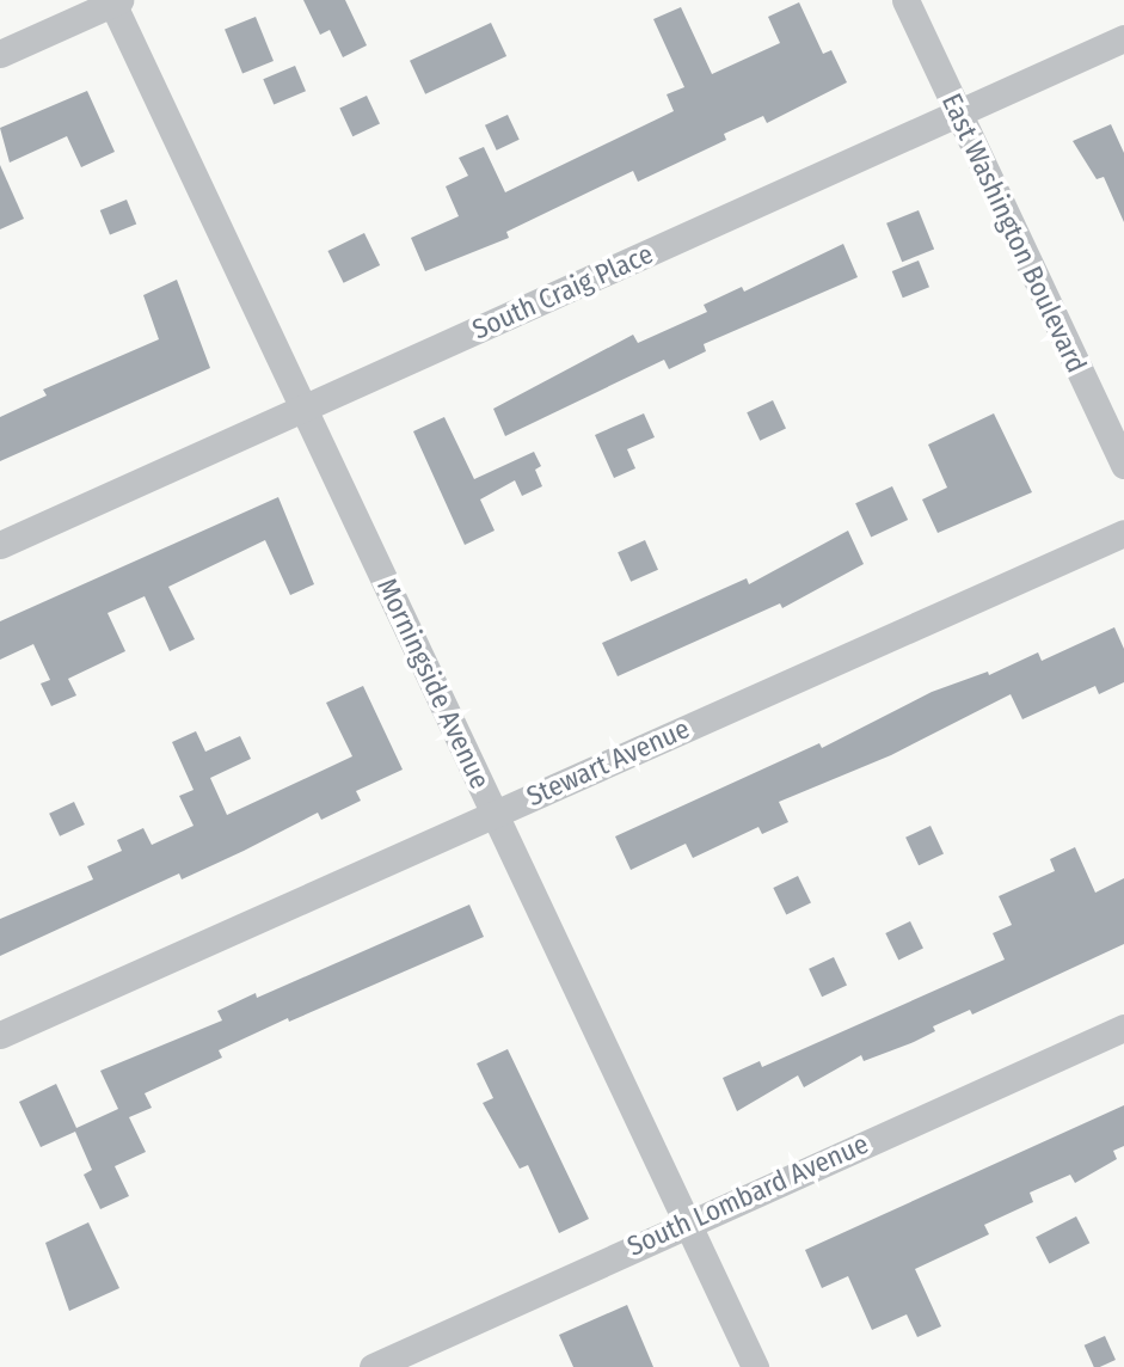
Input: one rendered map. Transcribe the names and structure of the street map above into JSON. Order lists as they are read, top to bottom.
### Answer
{
  "streets": {
    "street": [
      "East Washington Boulevard",
      "South Craig Place",
      "Morningside Avenue",
      "Stewart Avenue",
      "South Lombard Avenue"
    ]
  },
  "crossings": [
    ["East Washington Boulevard", "South Craig Place"],
    ["South Craig Place", "Morningside Avenue"],
    ["Morningside Avenue", "Stewart Avenue"],
    ["Morningside Avenue", "South Lombard Avenue"]
  ]
}
